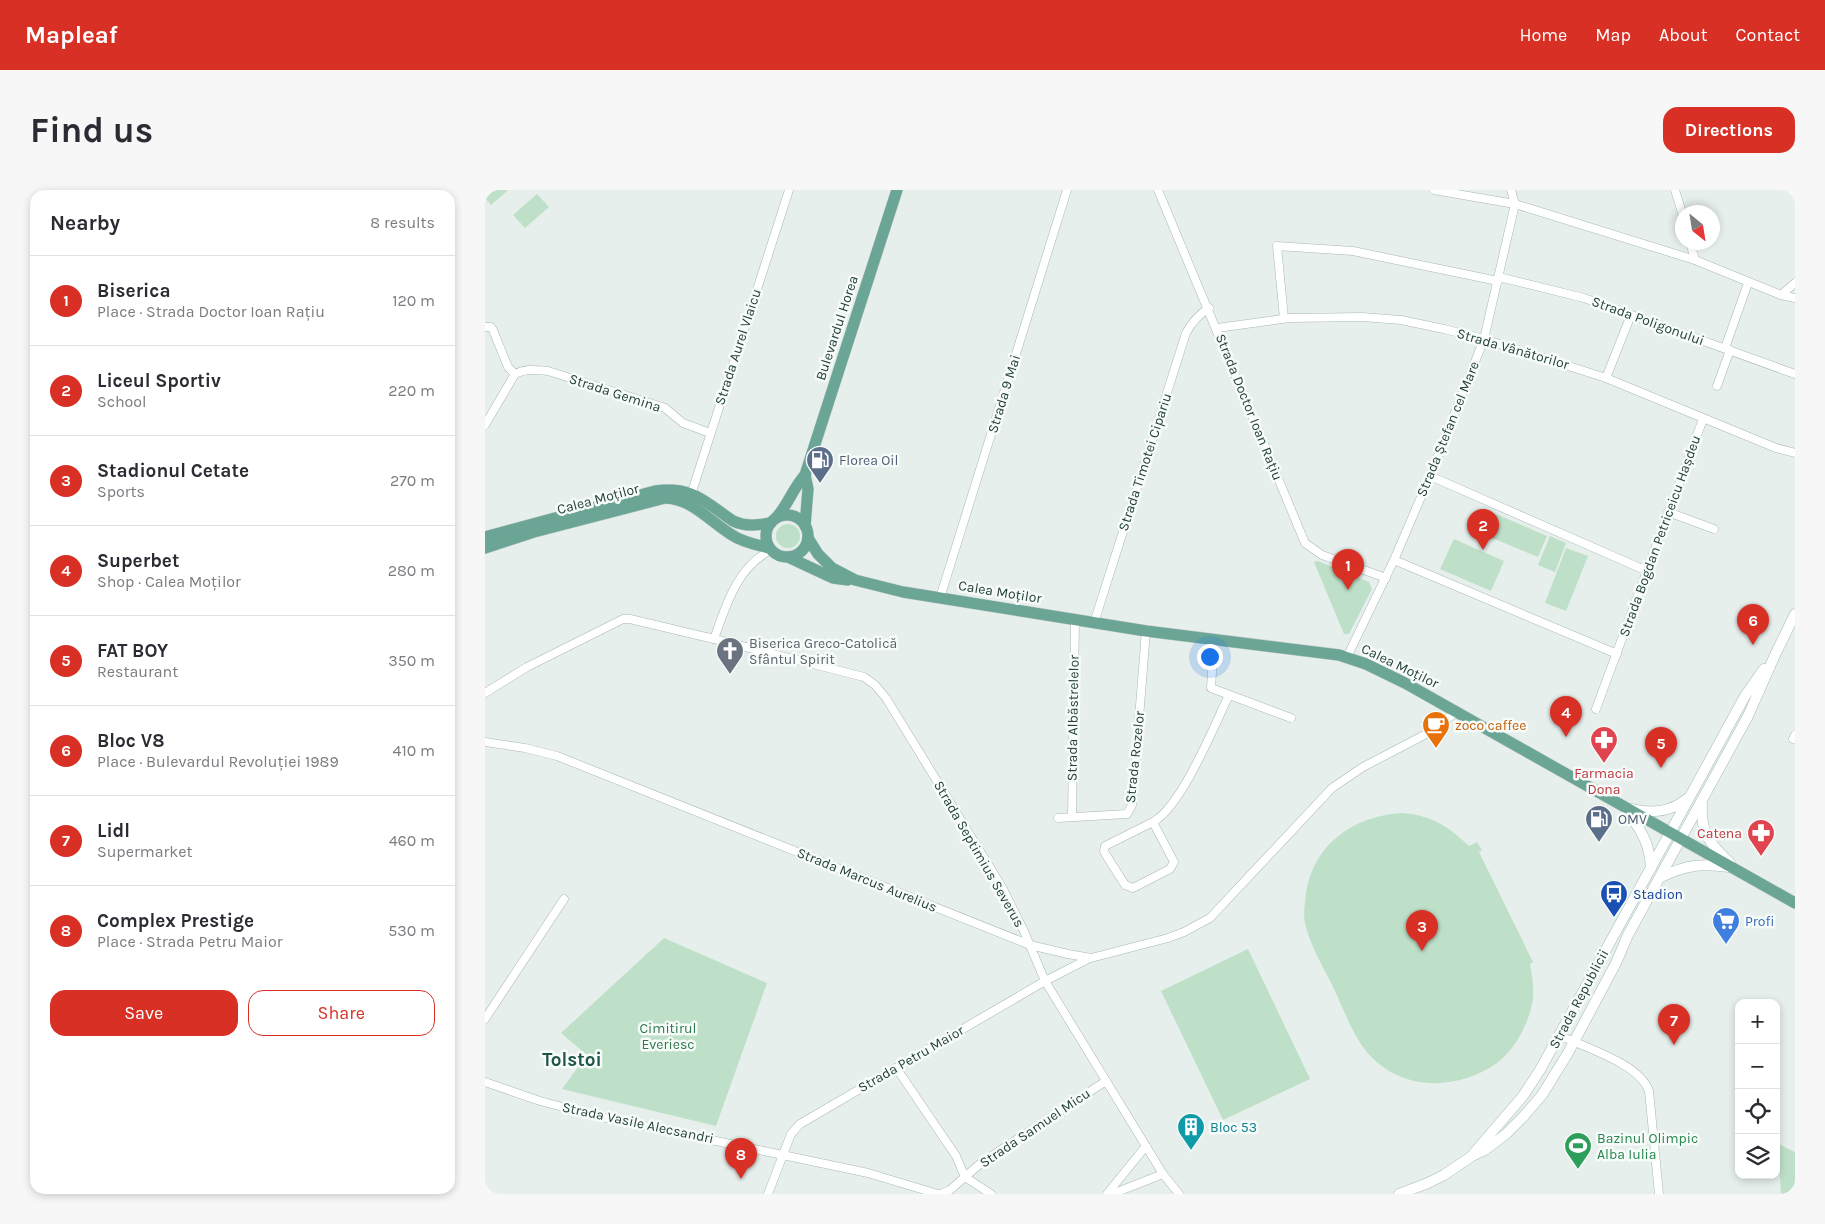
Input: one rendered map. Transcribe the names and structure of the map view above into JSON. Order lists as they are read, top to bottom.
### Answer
{
  "streets": {
    "main road": ["Bulevardul Horea", "Calea Moților", "Strada Republicii"],
    "street": [
      "Strada Poligonului",
      "Strada Aurel Vlaicu",
      "Strada Vânătorilor",
      "Strada Gemina",
      "Strada 9 Mai",
      "Strada Doctor Ioan Rațiu",
      "Strada Ștefan cel Mare",
      "Strada Timotei Cipariu",
      "Strada Bogdan Petriceicu Hașdeu",
      "Strada Albăstrelelor",
      "Strada Rozelor",
      "Strada Septimius Severus",
      "Strada Marcus Aurelius",
      "Strada Petru Maior",
      "Strada Vasile Alecsandri",
      "Strada Samuel Micu"
    ]
  },
  "crossings": [
    ["Strada Poligonului", "Strada Vânătorilor"],
    ["Strada Poligonului", "Strada Ștefan cel Mare"],
    ["Strada Aurel Vlaicu", "Strada Gemina"],
    ["Strada Aurel Vlaicu", "Calea Moților"],
    ["Strada Vânătorilor", "Strada Doctor Ioan Rațiu"],
    ["Strada Vânătorilor", "Strada Ștefan cel Mare"],
    ["Strada Vânătorilor", "Strada Bogdan Petriceicu Hașdeu"],
    ["Strada 9 Mai", "Calea Moților"],
    ["Strada Doctor Ioan Rațiu", "Strada Ștefan cel Mare"],
    ["Strada Doctor Ioan Rațiu", "Strada Timotei Cipariu"],
    ["Strada Ștefan cel Mare", "Calea Moților"],
    ["Strada Ștefan cel Mare", "Strada Bogdan Petriceicu Hașdeu"],
    ["Strada Timotei Cipariu", "Calea Moților"],
    ["Calea Moților", "Strada Albăstrelelor"],
    ["Calea Moților", "Strada Rozelor"],
    ["Calea Moților", "Strada Republicii"],
    ["Strada Albăstrelelor", "Strada Rozelor"],
    ["Strada Septimius Severus", "Strada Marcus Aurelius"],
    ["Strada Petru Maior", "Strada Vasile Alecsandri"],
    ["Strada Vasile Alecsandri", "Strada Samuel Micu"]
  ],
  "districts": ["Tolstoi"],
  "parks": ["Cimitirul Everiesc"],
  "places": {
    "fuel station": ["Florea Oil", "OMV"],
    "church": ["Biserica Greco-Catolică Sfântul Spirit"],
    "cafe": ["zoco caffee"],
    "pharmacy": ["Farmacia Dona", "Catena"],
    "bus stop": ["Stadion"],
    "supermarket": ["Profi"],
    "building": ["Bloc 53"],
    "sports": ["Bazinul Olimpic Alba Iulia"]
  },
  "north": "bottom right",
  "page": {
    "header": "Mapleaf",
    "nav": [
      "Home",
      "Map",
      "About",
      "Contact"
    ],
    "buttons": [
      "Directions",
      ["Save", "Share"]
    ],
    "title": "Find us",
    "heading": ["Nearby", "8 results"],
    "list": [
      {
        "mark": "1",
        "name": "Biserica",
        "note": "Place · Strada Doctor Ioan Rațiu",
        "value": "120 m"
      },
      {
        "mark": "2",
        "name": "Liceul Sportiv",
        "note": "School",
        "value": "220 m"
      },
      {
        "mark": "3",
        "name": "Stadionul Cetate",
        "note": "Sports",
        "value": "270 m"
      },
      {
        "mark": "4",
        "name": "Superbet",
        "note": "Shop · Calea Moților",
        "value": "280 m"
      },
      {
        "mark": "5",
        "name": "FAT BOY",
        "note": "Restaurant",
        "value": "350 m"
      },
      {
        "mark": "6",
        "name": "Bloc V8",
        "note": "Place · Bulevardul Revoluției 1989",
        "value": "410 m"
      },
      {
        "mark": "7",
        "name": "Lidl",
        "note": "Supermarket",
        "value": "460 m"
      },
      {
        "mark": "8",
        "name": "Complex Prestige",
        "note": "Place · Strada Petru Maior",
        "value": "530 m"
      }
    ],
    "pins": [
      "2",
      "1",
      "6",
      "4",
      "5",
      "3",
      "7",
      "8"
    ],
    "map_buttons": ["+", "−"]
  }
}
